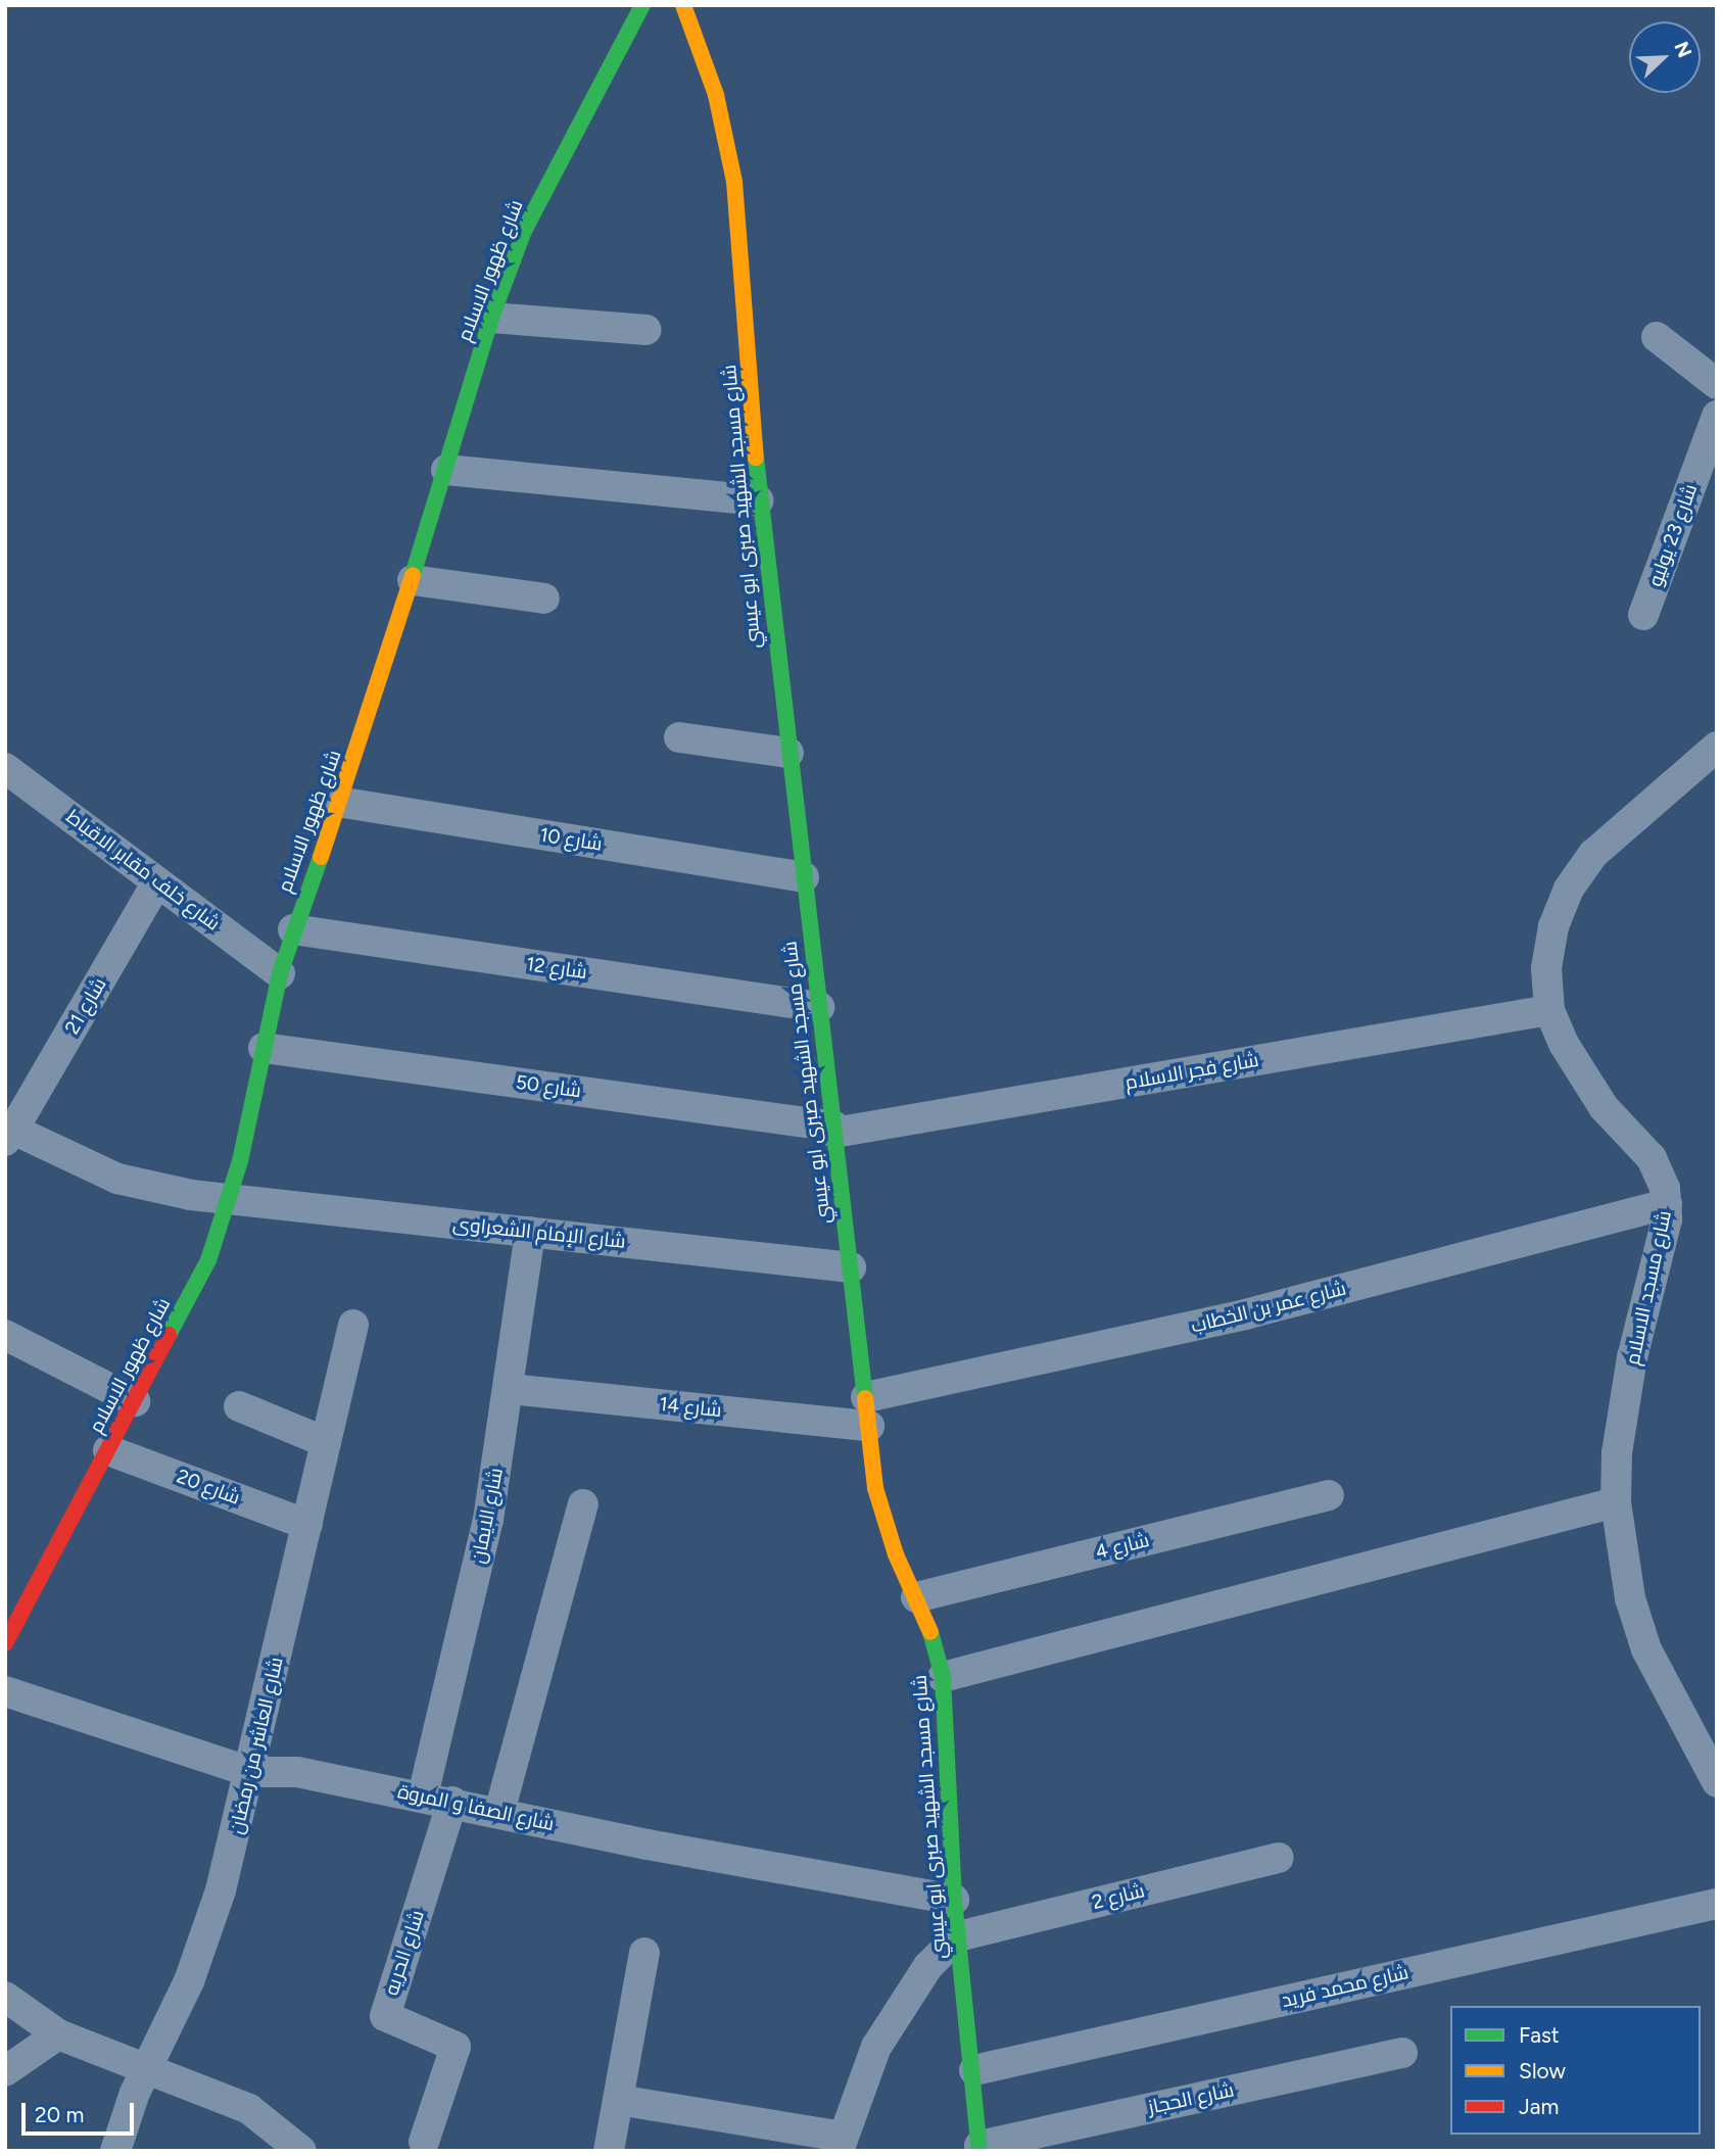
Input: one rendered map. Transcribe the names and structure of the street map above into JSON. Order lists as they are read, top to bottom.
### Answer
{
  "streets": {
    "street": [
      "شارع ظهور الاسلام",
      "شارع مسجد الشهيد صبرى ابو عيسي",
      "شارع 23 يوليو",
      "شارع 10",
      "شارع خلف مقابر الاقباط",
      "شارع 12",
      "شارع 21",
      "شارع فجر الاسلام",
      "شارع 50",
      "شارع الإمام الشعراوى",
      "شارع مسجد الاسلام",
      "شارع عمر بن الخطاب",
      "شارع 14",
      "شارع 20",
      "شارع الايمان",
      "شارع 4",
      "شارع العاشر من رمضان",
      "شارع الصفا و المروة",
      "شارع 2",
      "شارع الحريه",
      "شارع محمد فريد",
      "شارع الحجاز"
    ]
  },
  "crossings": [
    ["شارع ظهور الاسلام", "شارع 10"],
    ["شارع ظهور الاسلام", "شارع خلف مقابر الاقباط"],
    ["شارع ظهور الاسلام", "شارع 12"],
    ["شارع ظهور الاسلام", "شارع 50"],
    ["شارع ظهور الاسلام", "شارع الإمام الشعراوى"],
    ["شارع ظهور الاسلام", "شارع 20"],
    ["شارع مسجد الشهيد صبرى ابو عيسي", "شارع 10"],
    ["شارع مسجد الشهيد صبرى ابو عيسي", "شارع 12"],
    ["شارع مسجد الشهيد صبرى ابو عيسي", "شارع فجر الاسلام"],
    ["شارع مسجد الشهيد صبرى ابو عيسي", "شارع 50"],
    ["شارع مسجد الشهيد صبرى ابو عيسي", "شارع الإمام الشعراوى"],
    ["شارع مسجد الشهيد صبرى ابو عيسي", "شارع عمر بن الخطاب"],
    ["شارع مسجد الشهيد صبرى ابو عيسي", "شارع 14"],
    ["شارع مسجد الشهيد صبرى ابو عيسي", "شارع 4"],
    ["شارع مسجد الشهيد صبرى ابو عيسي", "شارع الصفا و المروة"],
    ["شارع مسجد الشهيد صبرى ابو عيسي", "شارع 2"],
    ["شارع مسجد الشهيد صبرى ابو عيسي", "شارع محمد فريد"],
    ["شارع مسجد الشهيد صبرى ابو عيسي", "شارع الحجاز"],
    ["شارع خلف مقابر الاقباط", "شارع 21"],
    ["شارع 21", "شارع الإمام الشعراوى"],
    ["شارع فجر الاسلام", "شارع 50"],
    ["شارع فجر الاسلام", "شارع مسجد الاسلام"],
    ["شارع الإمام الشعراوى", "شارع الايمان"],
    ["شارع مسجد الاسلام", "شارع عمر بن الخطاب"],
    ["شارع عمر بن الخطاب", "شارع 14"],
    ["شارع 14", "شارع الايمان"],
    ["شارع 20", "شارع العاشر من رمضان"],
    ["شارع الايمان", "شارع الصفا و المروة"],
    ["شارع العاشر من رمضان", "شارع الصفا و المروة"],
    ["شارع الصفا و المروة", "شارع الحريه"]
  ],
  "legend": ["Fast", "Slow", "Jam"],
  "scale_bar": "20 m",
  "north": "top right"
}
